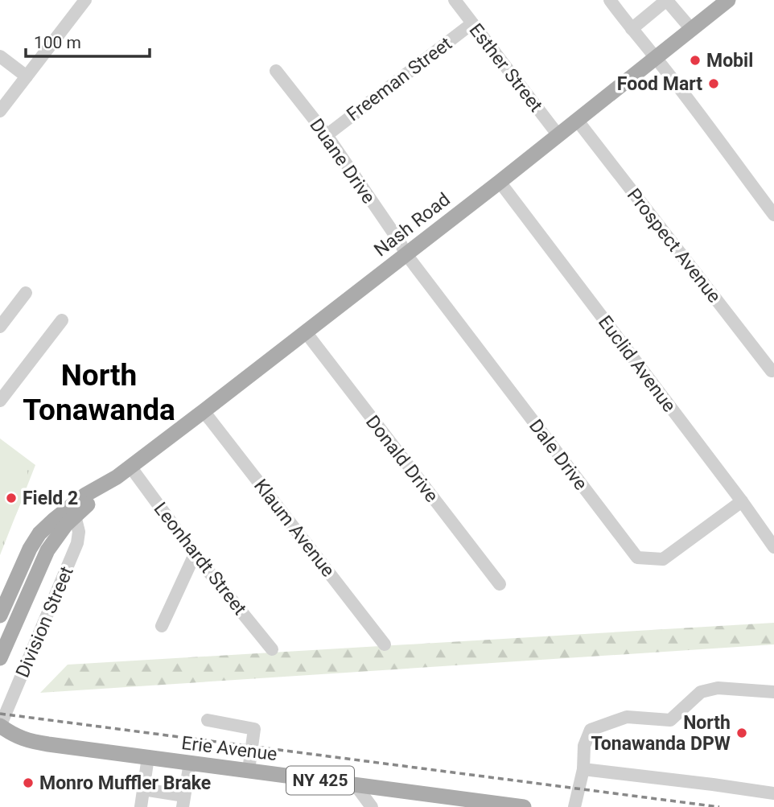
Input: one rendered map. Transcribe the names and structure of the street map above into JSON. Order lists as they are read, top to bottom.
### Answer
{
  "streets": {
    "main road": ["Nash Road", "Erie Avenue", "NY 425"],
    "street": [
      "Esther Street",
      "Freeman Street",
      "Duane Drive",
      "Prospect Avenue",
      "Euclid Avenue",
      "Dale Drive",
      "Donald Drive",
      "Klaum Avenue",
      "Leonhardt Street",
      "Division Street"
    ]
  },
  "crossings": [
    ["Esther Street", "Freeman Street"],
    ["Esther Street", "Nash Road"],
    ["Freeman Street", "Duane Drive"],
    ["Duane Drive", "Nash Road"],
    ["Duane Drive", "Dale Drive"],
    ["Nash Road", "Prospect Avenue"],
    ["Nash Road", "Euclid Avenue"],
    ["Nash Road", "Dale Drive"],
    ["Nash Road", "Donald Drive"],
    ["Nash Road", "Klaum Avenue"],
    ["Nash Road", "Leonhardt Street"],
    ["Euclid Avenue", "Dale Drive"],
    ["Division Street", "Erie Avenue"]
  ],
  "districts": ["North Tonawanda"],
  "places": [
    "Mobil",
    "Food Mart",
    "Field 2",
    "North Tonawanda DPW",
    "Monro Muffler Brake"
  ],
  "scale_bar": "100 m"
}
